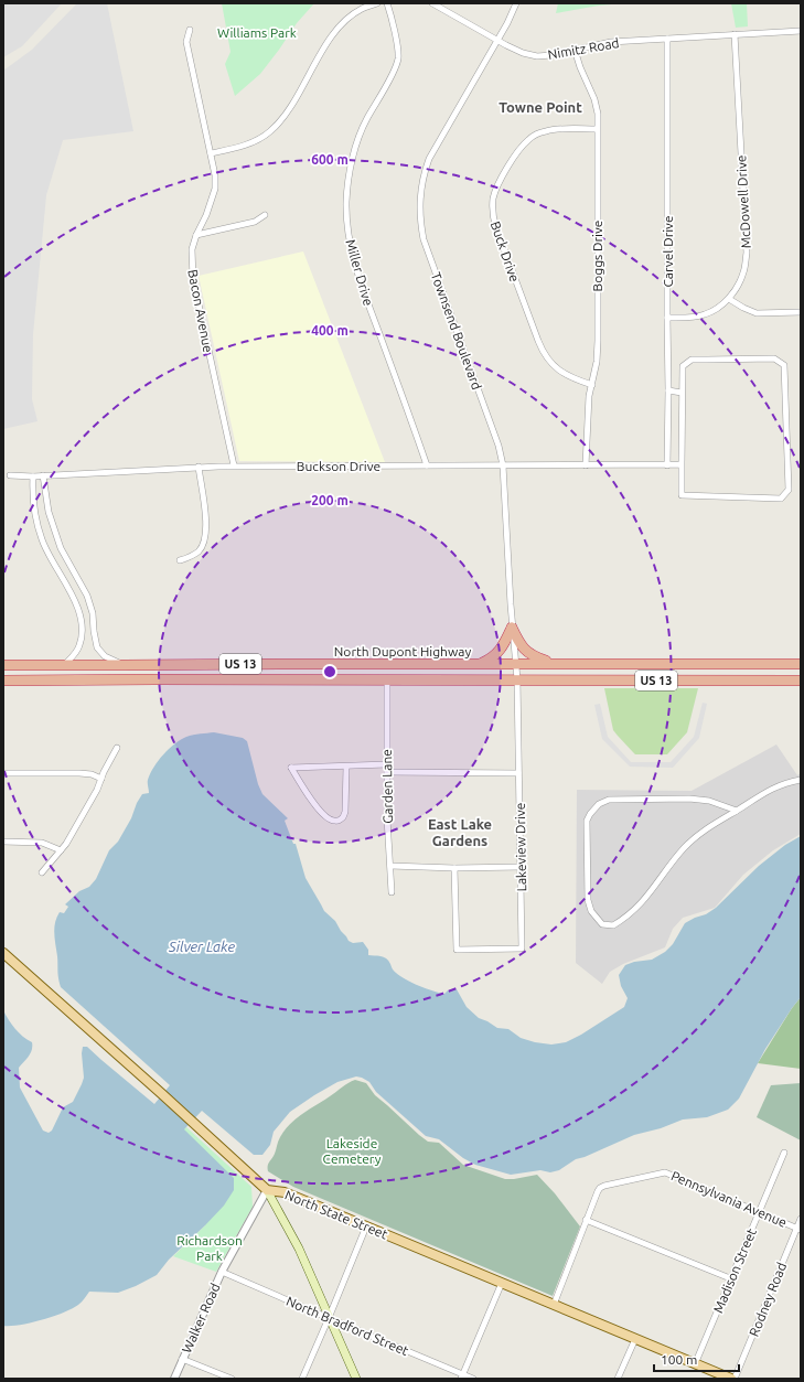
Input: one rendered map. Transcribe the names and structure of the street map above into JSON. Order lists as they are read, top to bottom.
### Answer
{
  "streets": {
    "highway": ["North Dupont Highway", "US 13"],
    "main road": ["North State Street"],
    "street": [
      "Nimitz Road",
      "McDowell Drive",
      "Buck Drive",
      "Carvel Drive",
      "Boggs Drive",
      "Miller Drive",
      "Bacon Avenue",
      "Townsend Boulevard",
      "Buckson Drive",
      "Garden Lane",
      "Lakeview Drive",
      "Pennsylvania Avenue",
      "Madison Street",
      "Rodney Road",
      "Walker Road",
      "North Bradford Street"
    ]
  },
  "crossings": [
    ["Nimitz Road", "McDowell Drive"],
    ["Nimitz Road", "Carvel Drive"],
    ["Nimitz Road", "Boggs Drive"],
    ["Nimitz Road", "Townsend Boulevard"],
    ["McDowell Drive", "Carvel Drive"],
    ["Buck Drive", "Boggs Drive"],
    ["Carvel Drive", "Buckson Drive"],
    ["Boggs Drive", "Buckson Drive"],
    ["Miller Drive", "Buckson Drive"],
    ["Bacon Avenue", "Buckson Drive"],
    ["Townsend Boulevard", "Buckson Drive"],
    ["Townsend Boulevard", "North Dupont Highway"],
    ["Townsend Boulevard", "US 13"],
    ["Townsend Boulevard", "Lakeview Drive"],
    ["US 13", "Garden Lane"],
    ["US 13", "Lakeview Drive"],
    ["Pennsylvania Avenue", "North State Street"],
    ["Pennsylvania Avenue", "Madison Street"],
    ["Pennsylvania Avenue", "Rodney Road"],
    ["North State Street", "Madison Street"],
    ["North State Street", "Walker Road"],
    ["Walker Road", "North Bradford Street"]
  ],
  "districts": ["Towne Point", "East Lake Gardens"],
  "water": ["Silver Lake"],
  "parks": ["Williams Park", "Lakeside Cemetery", "Richardson Park"],
  "scale_bar": "100 m",
  "rings": ["600 m", "400 m", "200 m"]
}
